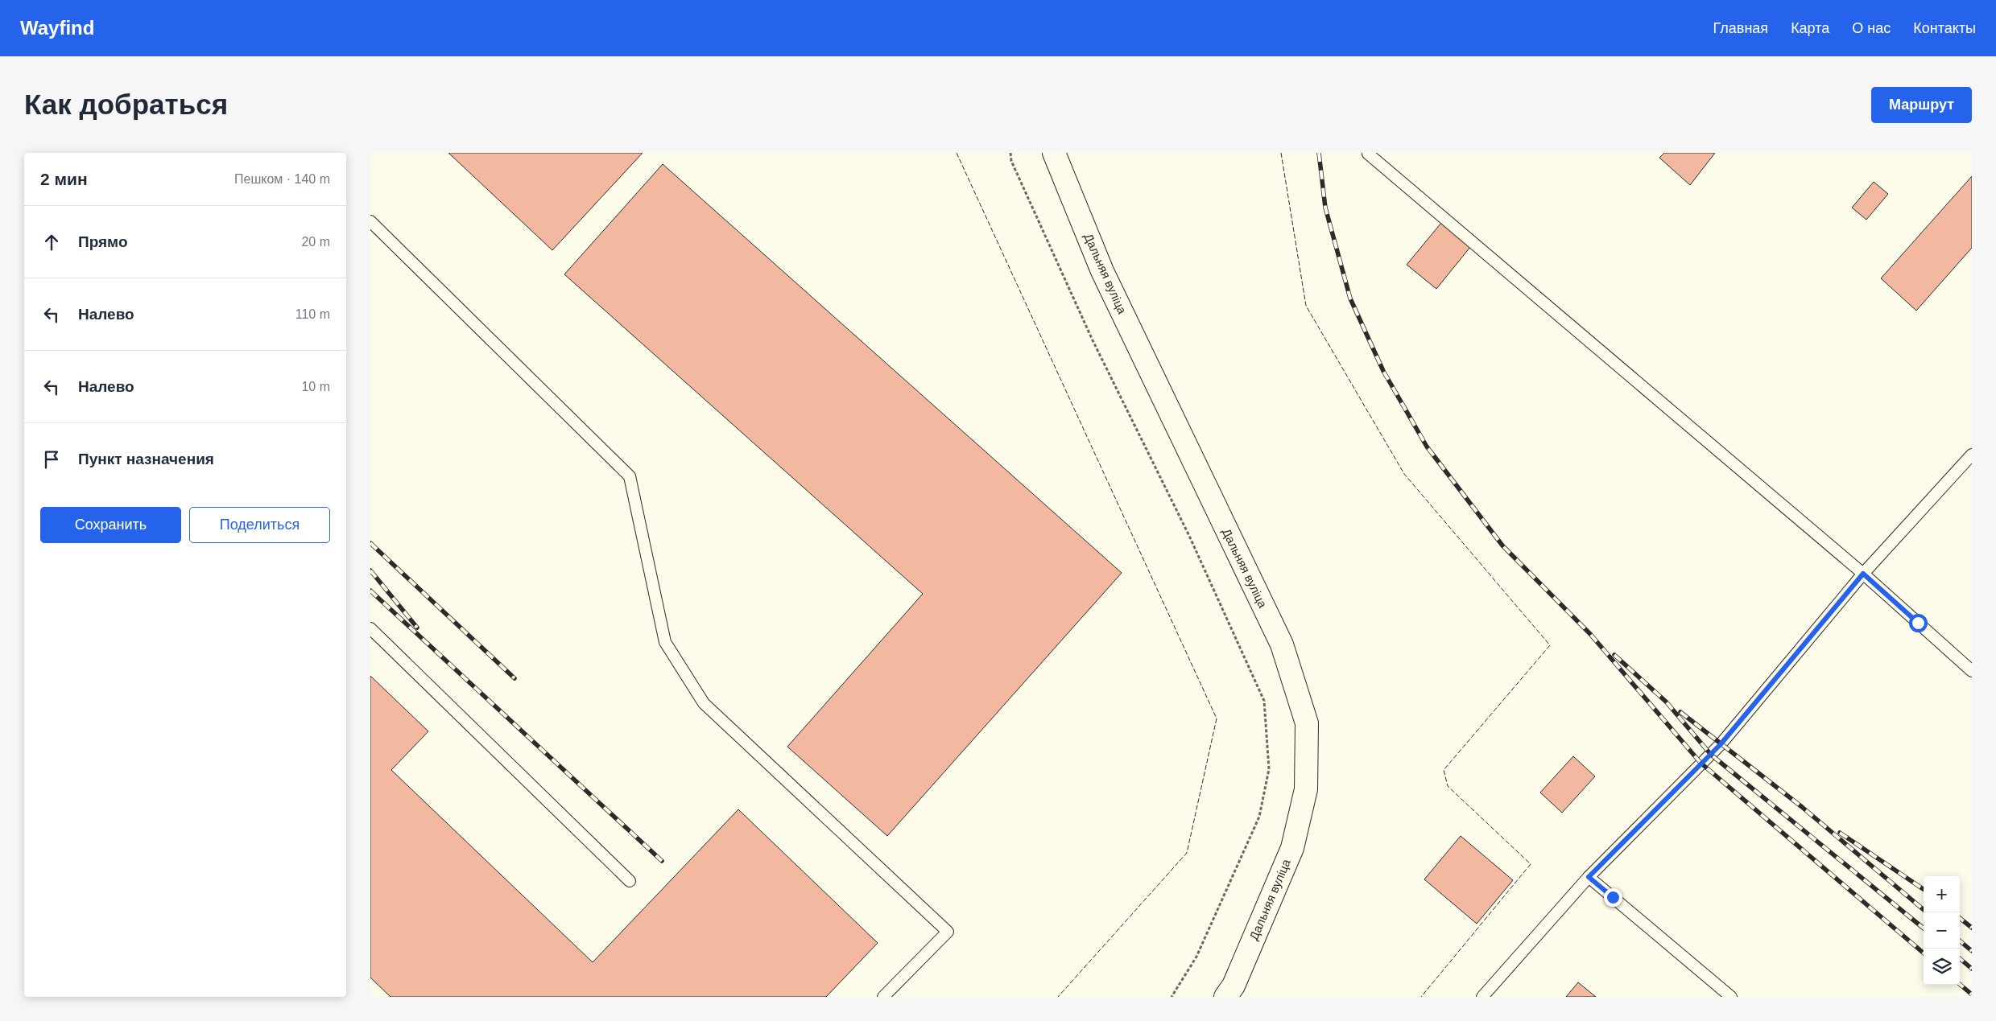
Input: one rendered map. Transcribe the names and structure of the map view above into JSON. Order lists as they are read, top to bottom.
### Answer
{
  "streets": {
    "street": ["Дальняя вуліца"]
  },
  "page": {
    "header": "Wayfind",
    "nav": [
      "Главная",
      "Карта",
      "О нас",
      "Контакты"
    ],
    "buttons": [
      "Маршрут",
      ["Сохранить", "Поделиться"]
    ],
    "title": "Как добраться",
    "heading": ["2 мин", "Пешком · 140 m"],
    "list": [
      ["Прямо", "20 m"],
      ["Налево", "110 m"],
      ["Налево", "10 m"],
      "Пункт назначения"
    ],
    "map_buttons": ["+", "−"]
  }
}
